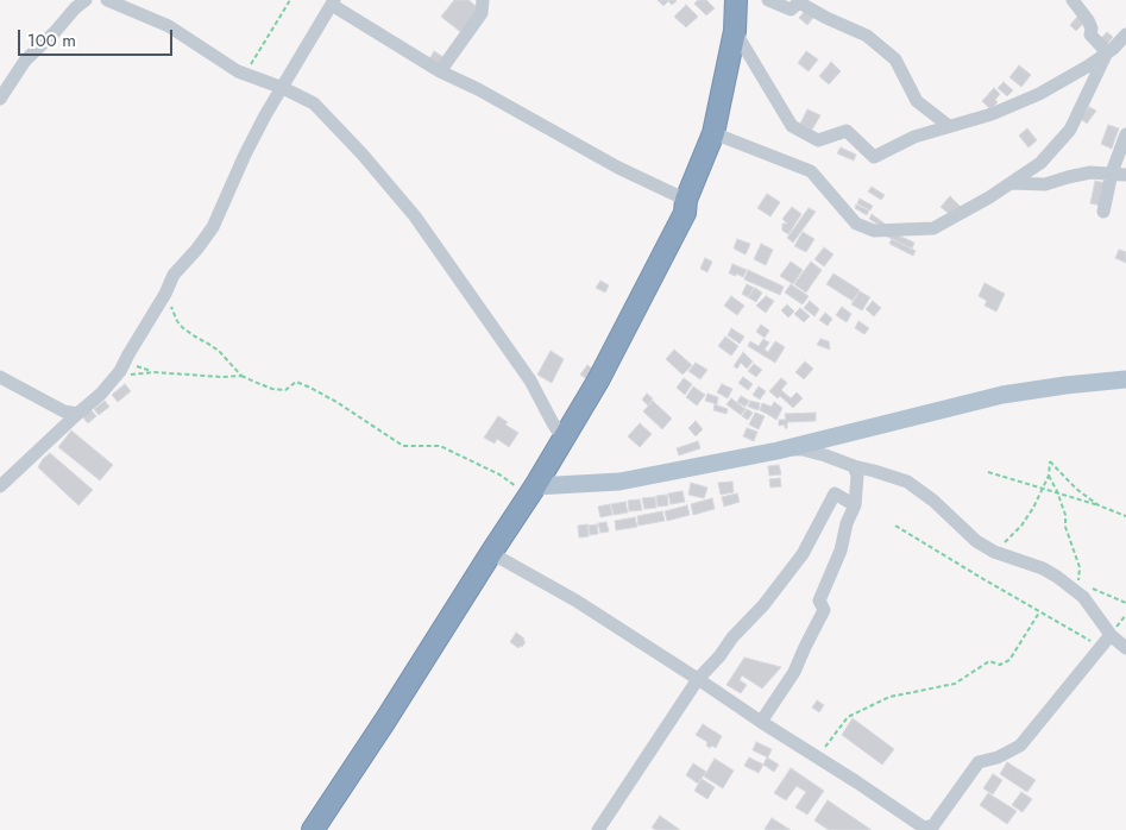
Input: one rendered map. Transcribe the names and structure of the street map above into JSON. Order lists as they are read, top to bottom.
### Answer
{
  "scale_bar": "100 m"
}
